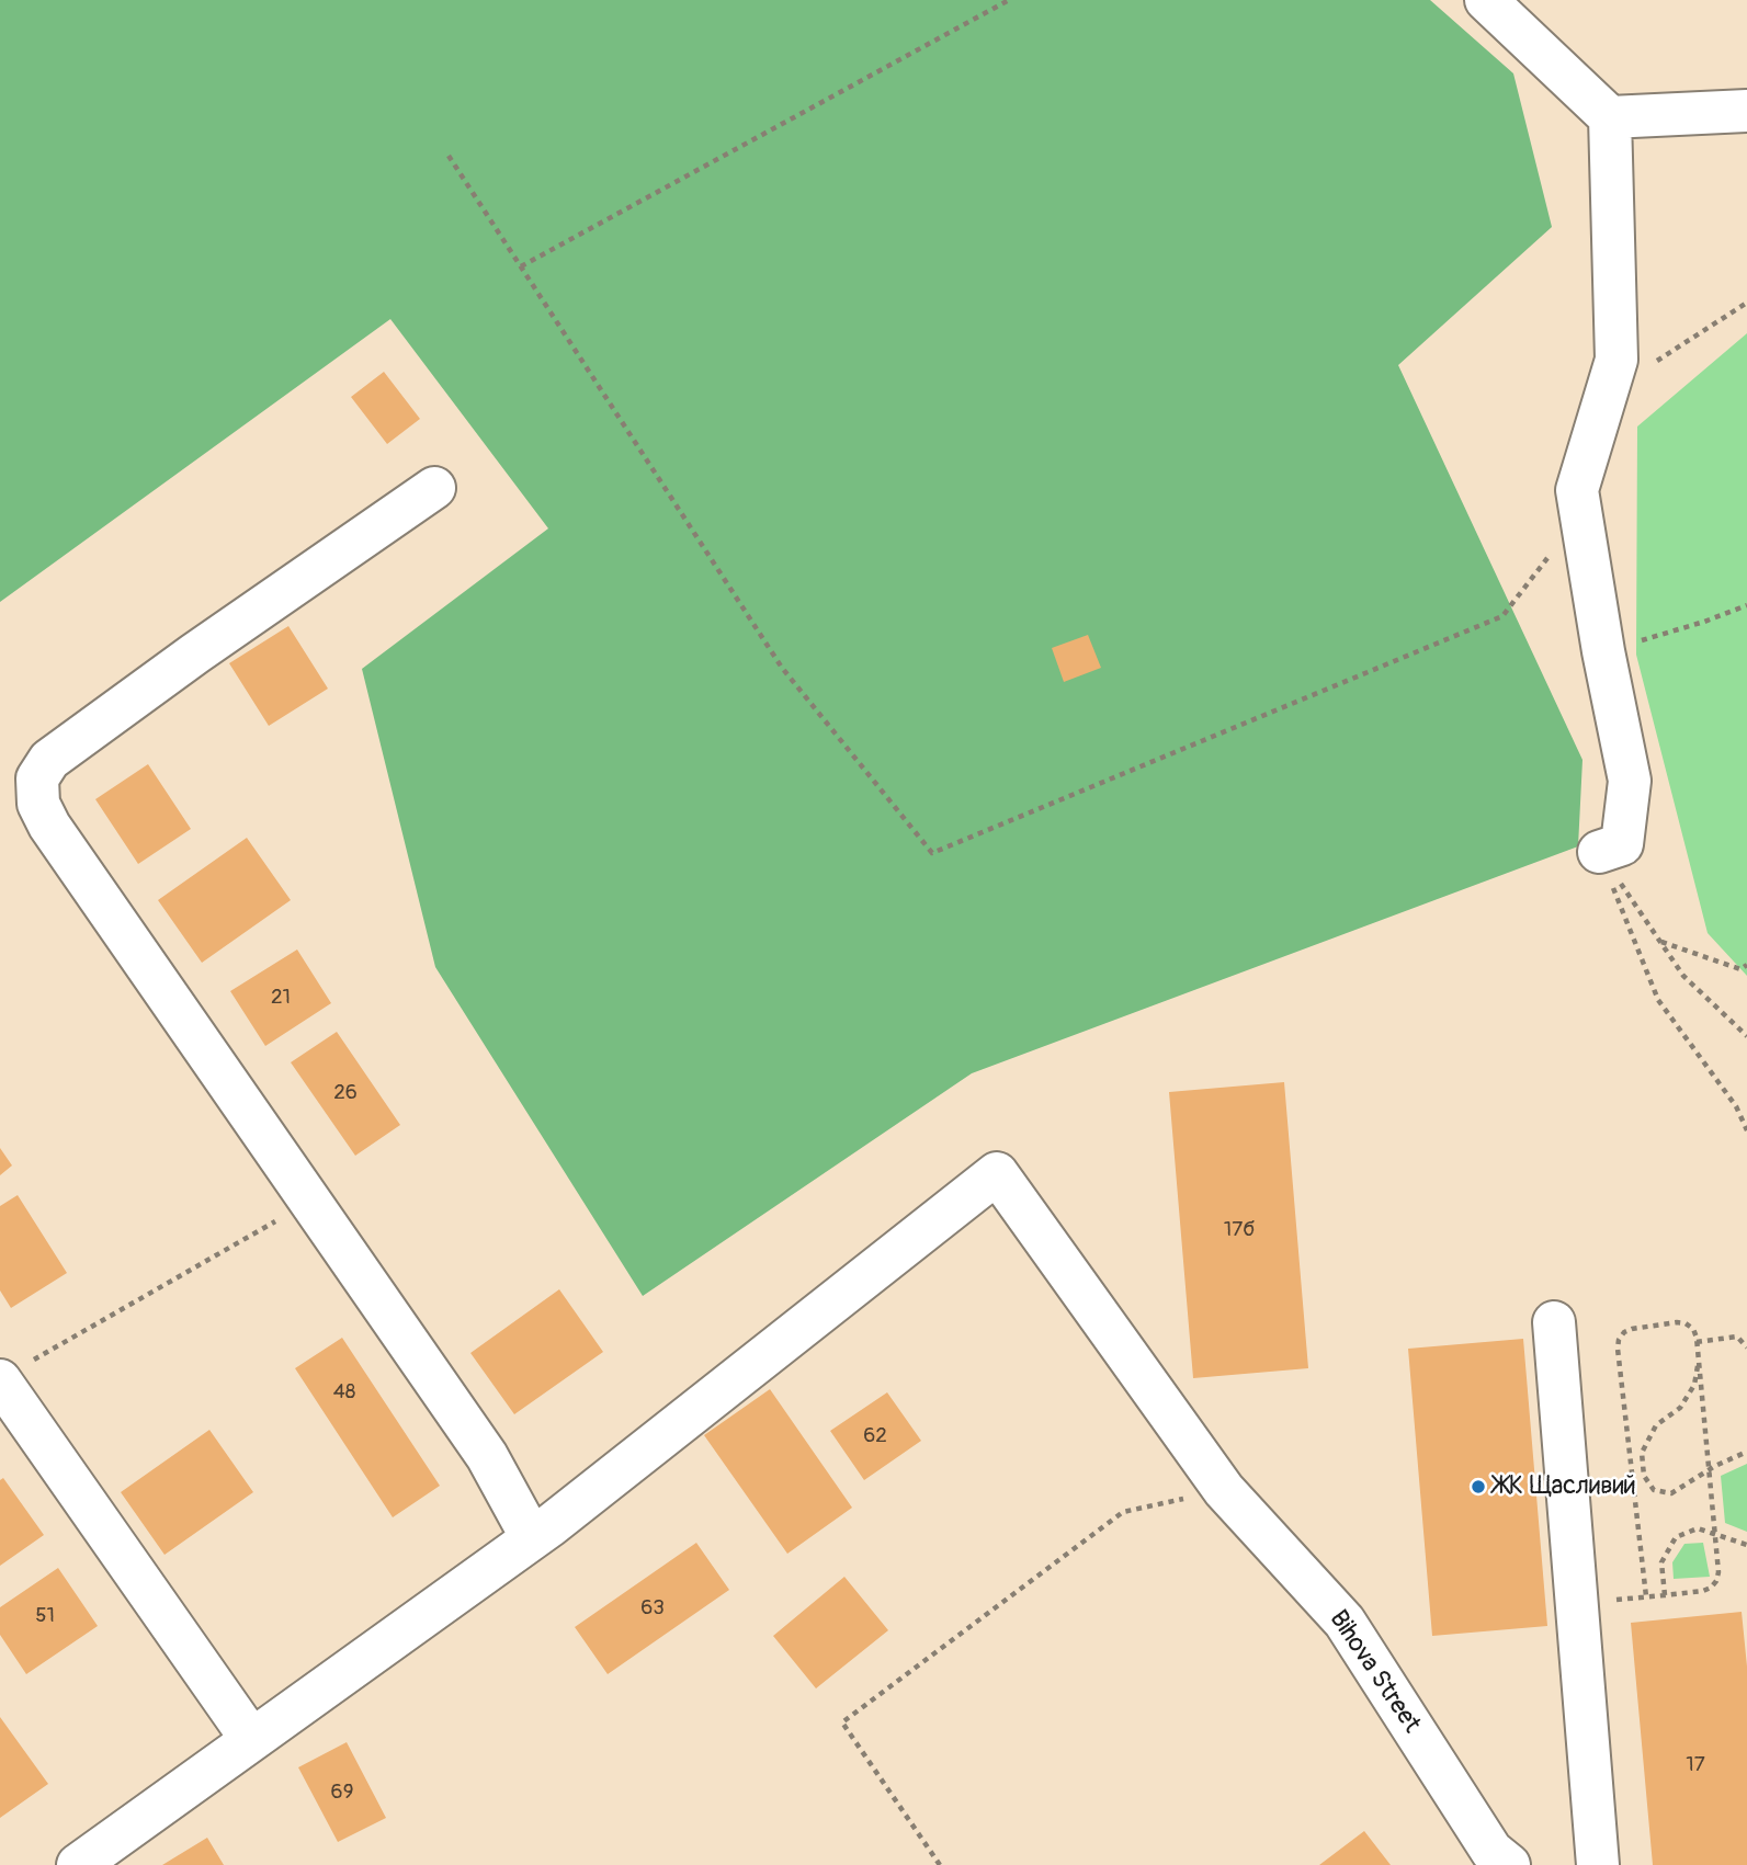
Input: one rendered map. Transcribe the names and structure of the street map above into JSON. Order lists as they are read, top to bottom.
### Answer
{
  "streets": {
    "street": ["Bihova Street"]
  },
  "places": ["ЖК Щасливий"],
  "house_numbers": [
    "21",
    "26",
    "17б",
    "48",
    "62",
    "63",
    "51",
    "17",
    "69"
  ]
}
